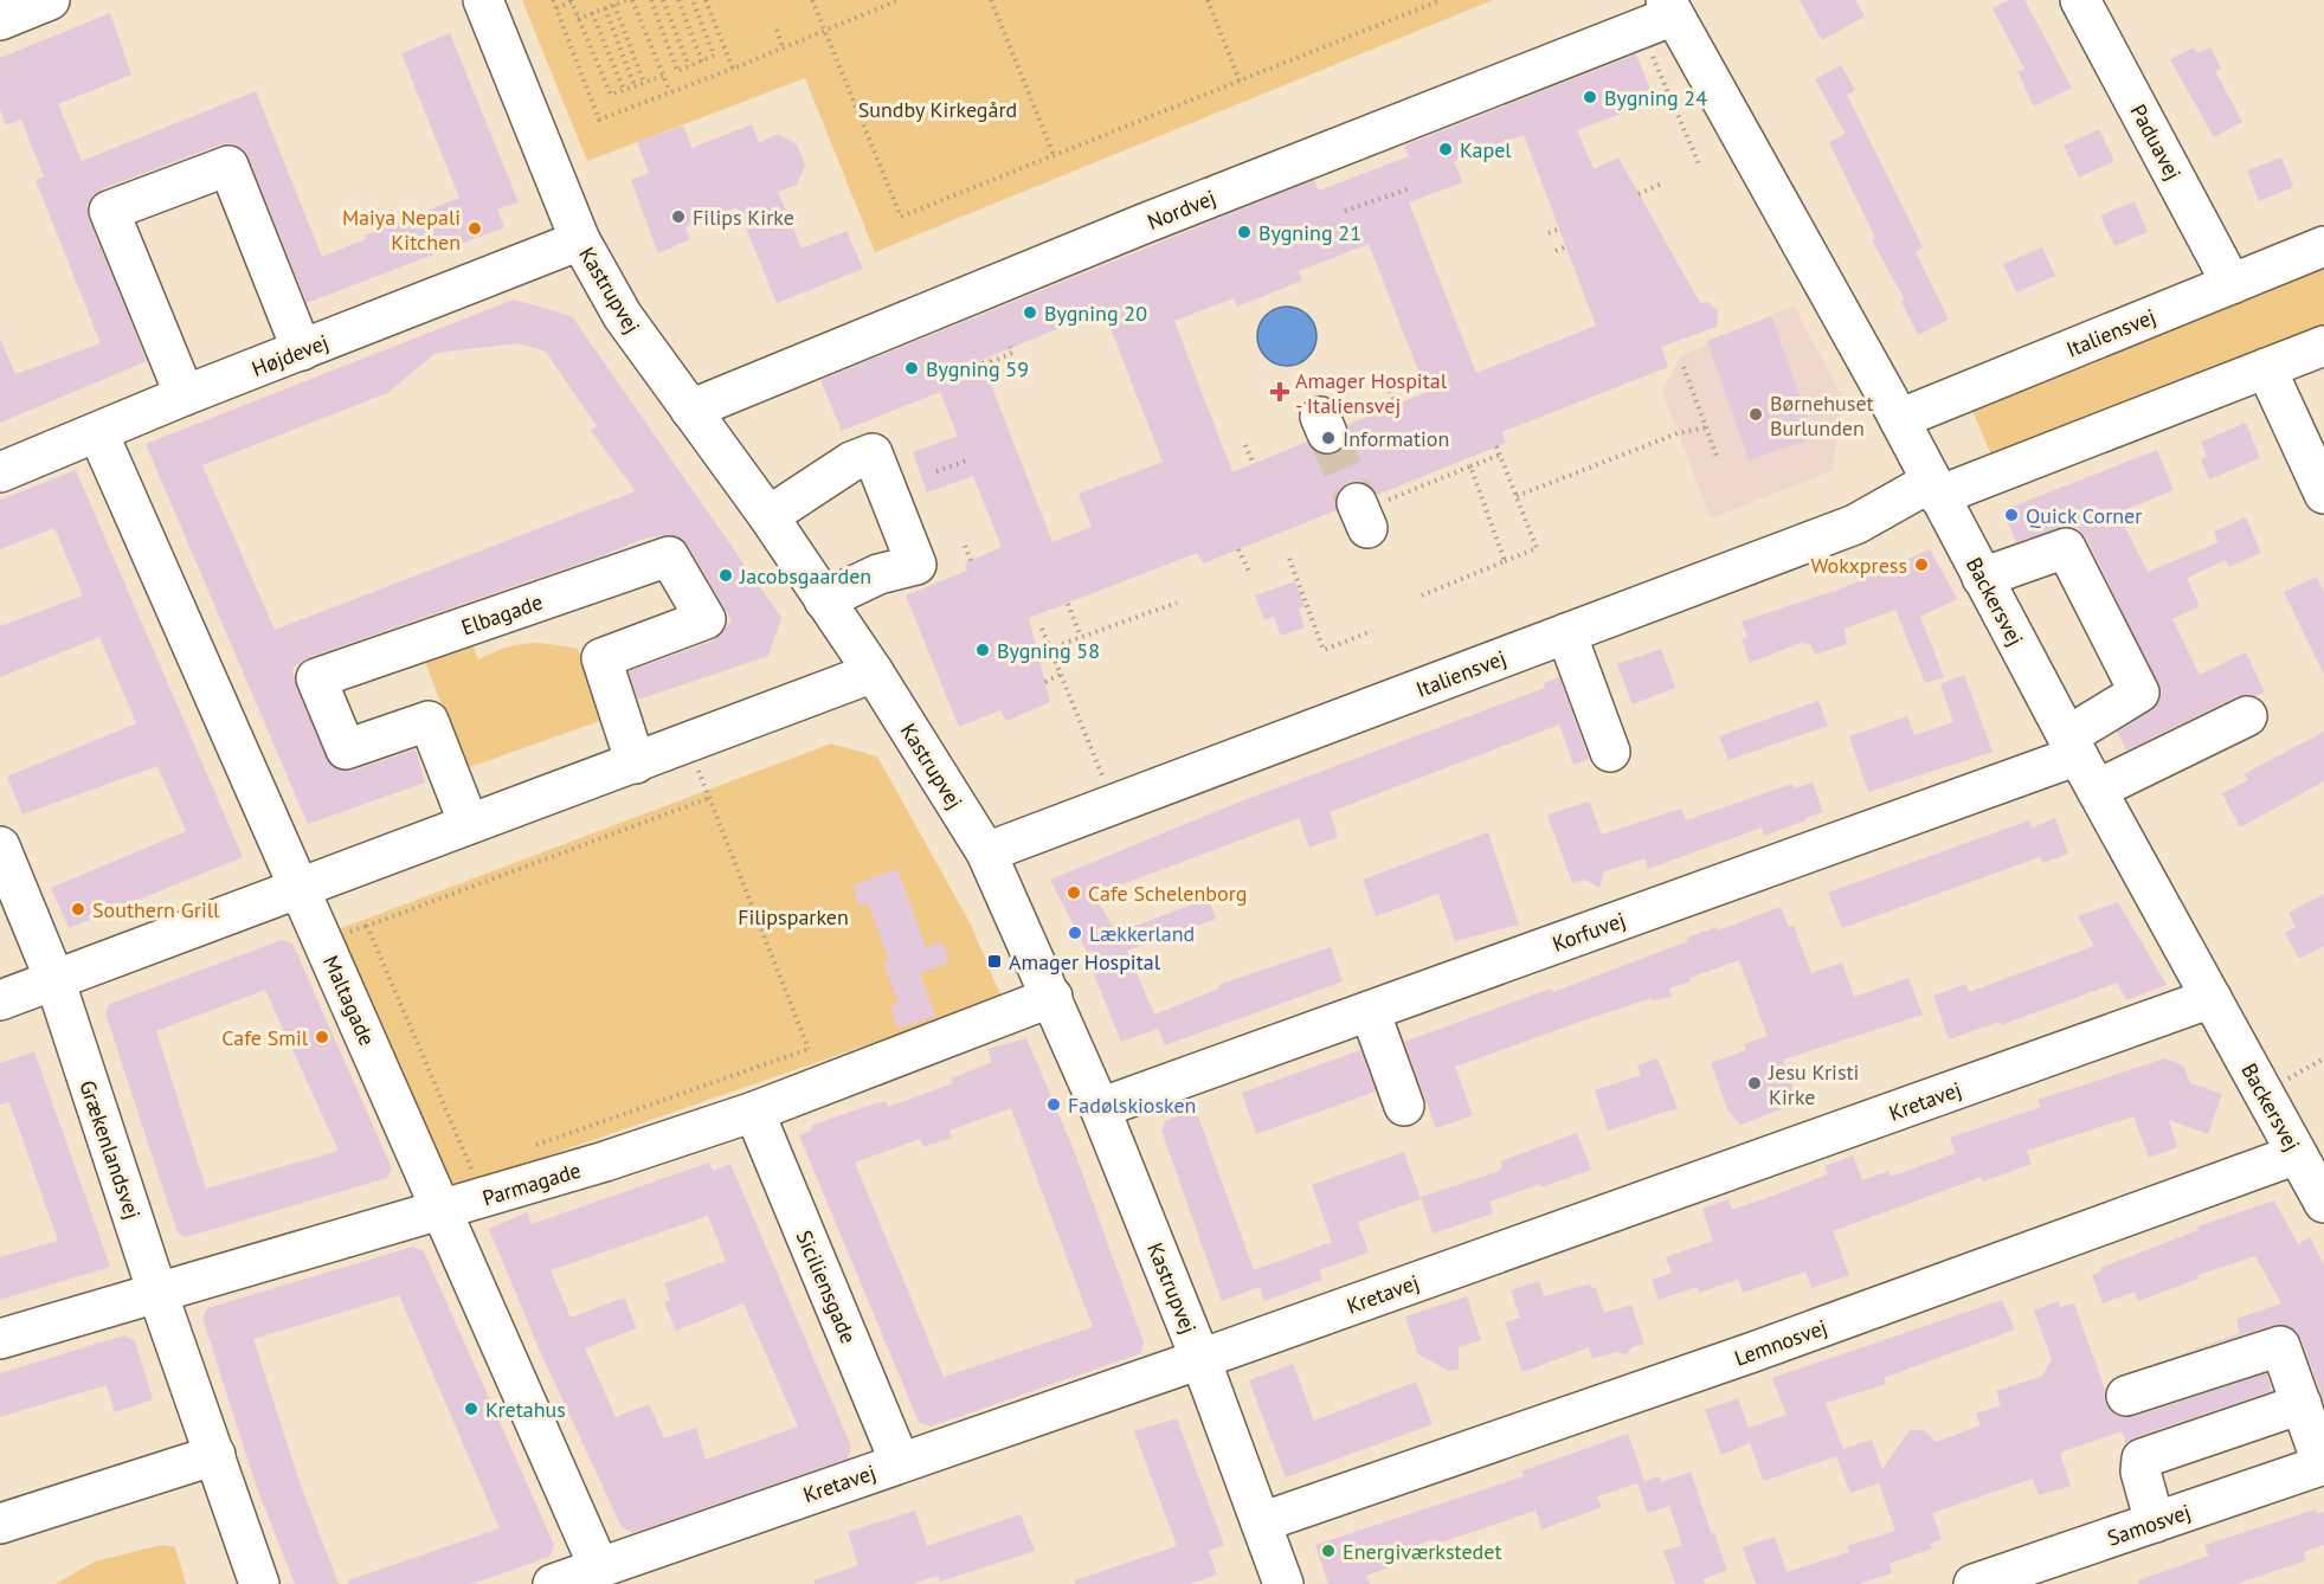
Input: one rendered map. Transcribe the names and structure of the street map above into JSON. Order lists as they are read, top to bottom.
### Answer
{
  "streets": {
    "street": [
      "Paduavej",
      "Nordvej",
      "Kastrupvej",
      "Italiensvej",
      "Højdevej",
      "Backersvej",
      "Elbagade",
      "Korfuvej",
      "Maltagade",
      "Kretavej",
      "Grækenlandsvej",
      "Parmagade",
      "Siciliensgade",
      "Lemnosvej",
      "Samosvej"
    ]
  },
  "crossings": [
    ["Paduavej", "Italiensvej"],
    ["Nordvej", "Kastrupvej"],
    ["Nordvej", "Backersvej"],
    ["Kastrupvej", "Italiensvej"],
    ["Kastrupvej", "Højdevej"],
    ["Kastrupvej", "Korfuvej"],
    ["Kastrupvej", "Kretavej"],
    ["Kastrupvej", "Parmagade"],
    ["Kastrupvej", "Lemnosvej"],
    ["Italiensvej", "Backersvej"],
    ["Højdevej", "Maltagade"],
    ["Backersvej", "Korfuvej"],
    ["Backersvej", "Kretavej"],
    ["Backersvej", "Lemnosvej"],
    ["Maltagade", "Kretavej"],
    ["Maltagade", "Parmagade"],
    ["Kretavej", "Siciliensgade"],
    ["Grækenlandsvej", "Parmagade"],
    ["Parmagade", "Siciliensgade"]
  ],
  "parks": ["Sundby Kirkegård", "Filipsparken"],
  "places": {
    "other": [
      "Bygning 24",
      "Kapel",
      "Filips Kirke",
      "Maiya Nepali Kitchen",
      "Bygning 21",
      "Bygning 20",
      "Bygning 59",
      "Børnehuset Burlunden",
      "Information",
      "Quick Corner",
      "Wokxpress",
      "Jacobsgaarden",
      "Bygning 58",
      "Cafe Schelenborg",
      "Southern Grill",
      "Lækkerland",
      "Cafe Smil",
      "Jesu Kristi Kirke",
      "Fadølskiosken",
      "Kretahus",
      "Energiværkstedet"
    ],
    "health": ["Amager Hospital - Italiensvej"],
    "transit": ["Amager Hospital"]
  }
}
